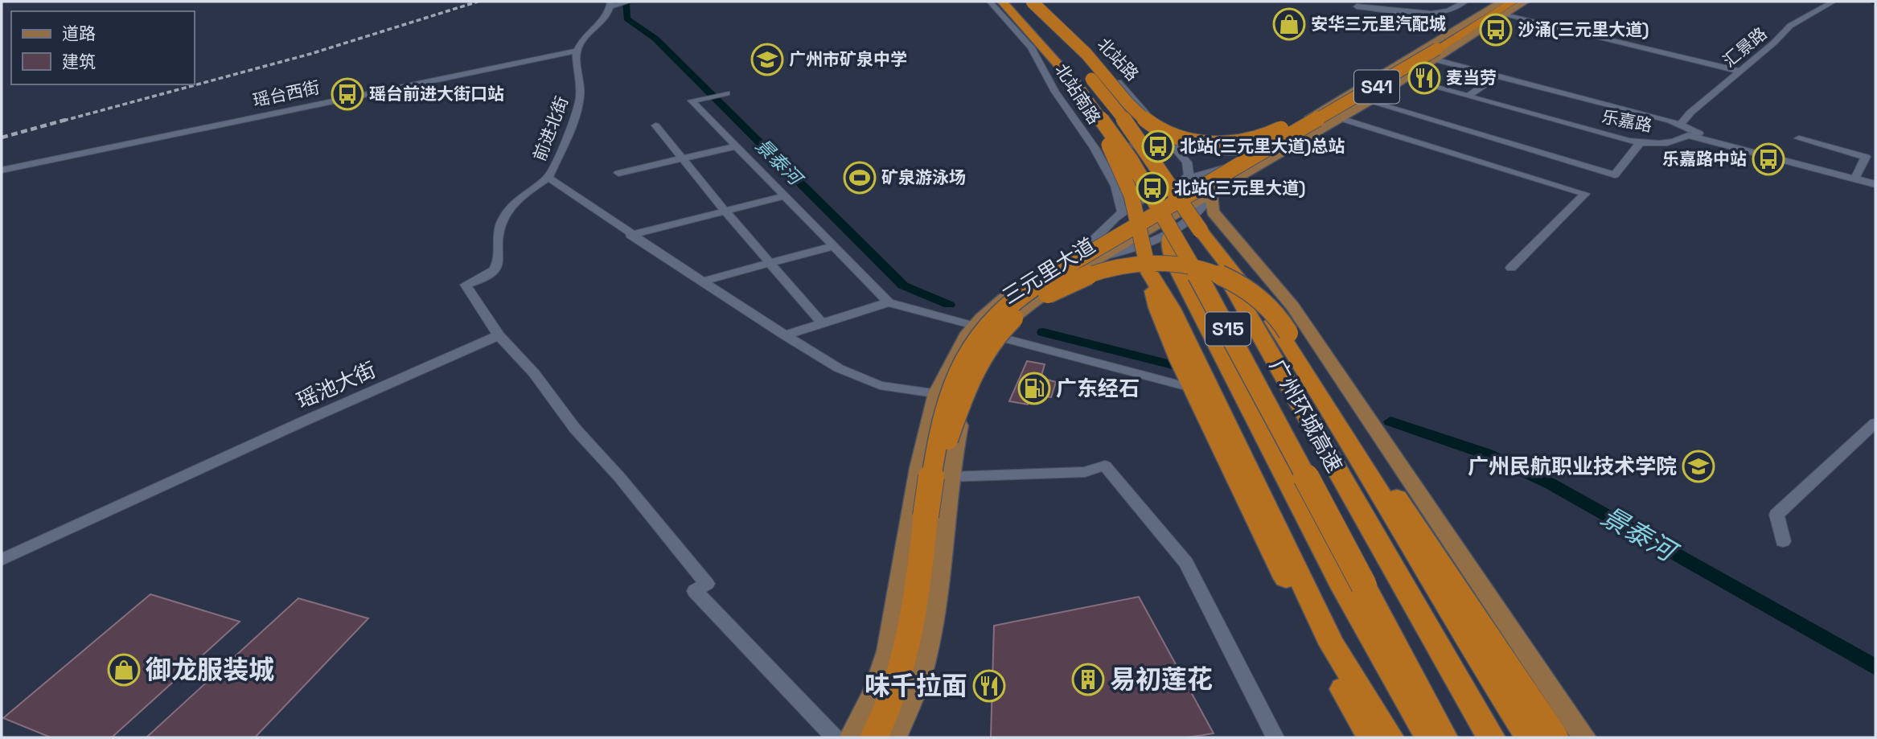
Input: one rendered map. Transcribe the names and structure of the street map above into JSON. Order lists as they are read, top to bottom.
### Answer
{
  "streets": {
    "highway": ["S41", "S15", "广州环城高速"],
    "main road": ["三元里大道"],
    "street": [
      "汇景路",
      "北站路",
      "瑶台西街",
      "北站南路",
      "乐嘉路",
      "前进北街",
      "瑶池大街"
    ]
  },
  "crossings": [
    ["汇景路", "乐嘉路"],
    ["S41", "乐嘉路"],
    ["S41", "三元里大道"],
    ["瑶台西街", "前进北街"],
    ["乐嘉路", "三元里大道"]
  ],
  "water": ["景泰河"],
  "places": {
    "shop": ["安华三元里汽配城", "御龙服装城"],
    "bus stop": [
      "沙涌(三元里大道)",
      "瑶台前进大街口站",
      "北站(三元里大道)总站",
      "乐嘉路中站",
      "北站(三元里大道)"
    ],
    "school or university": ["广州市矿泉中学", "广州民航职业技术学院"],
    "restaurant": ["麦当劳", "味千拉面"],
    "sports": ["矿泉游泳场"],
    "fuel station": ["广东经石"],
    "building": ["易初莲花"]
  },
  "legend": ["道路", "建筑"]
}
